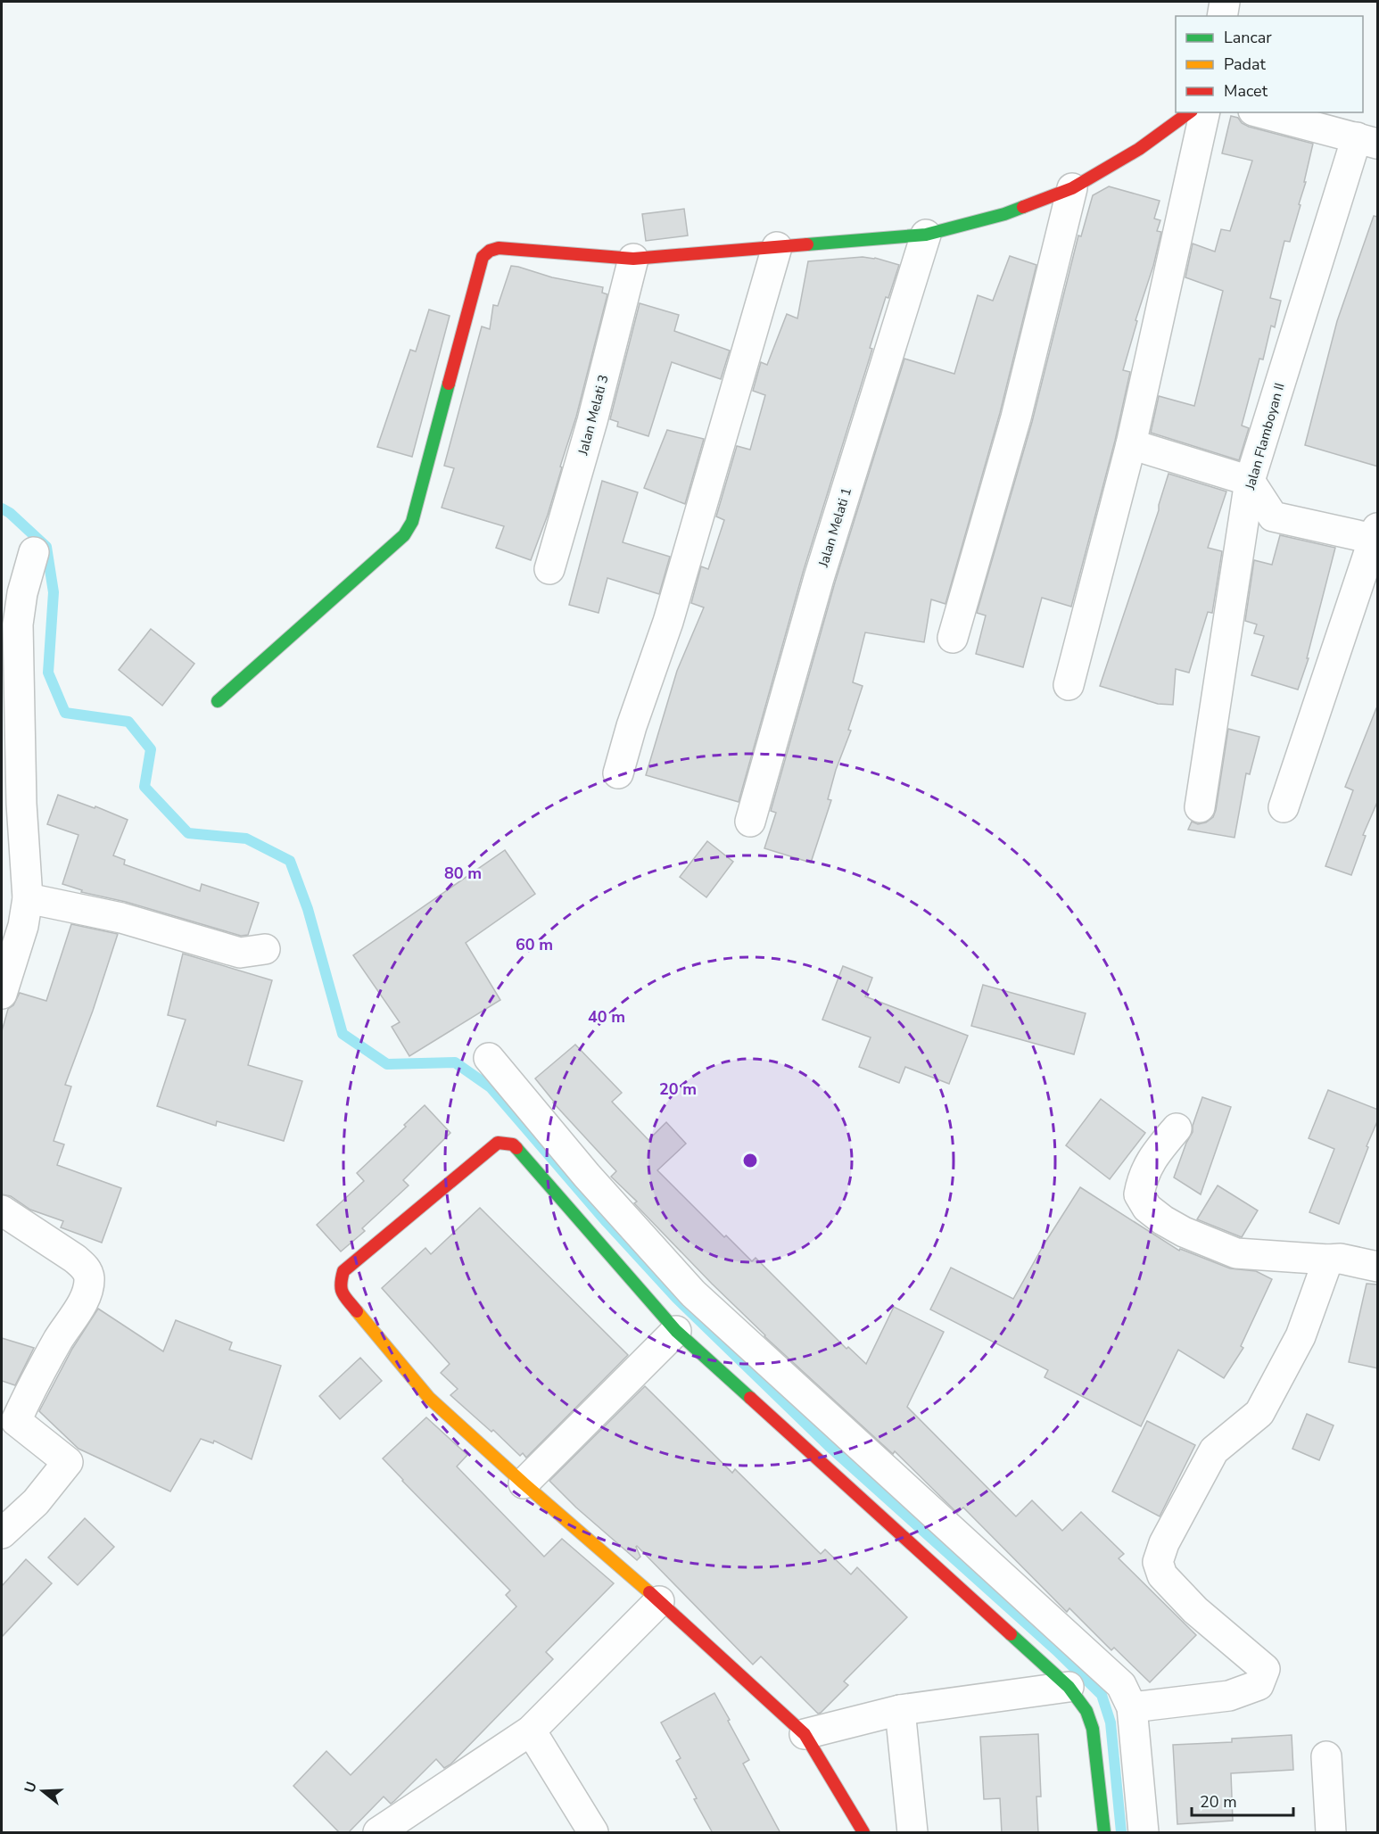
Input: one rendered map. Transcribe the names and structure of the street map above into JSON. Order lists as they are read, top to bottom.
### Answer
{
  "streets": {
    "street": ["Jalan Melati 3", "Jalan Flamboyan II", "Jalan Melati 1"]
  },
  "legend": ["Lancar", "Padat", "Macet"],
  "scale_bar": "20 m",
  "north": "left",
  "rings": [
    "80 m",
    "60 m",
    "40 m",
    "20 m"
  ]
}
